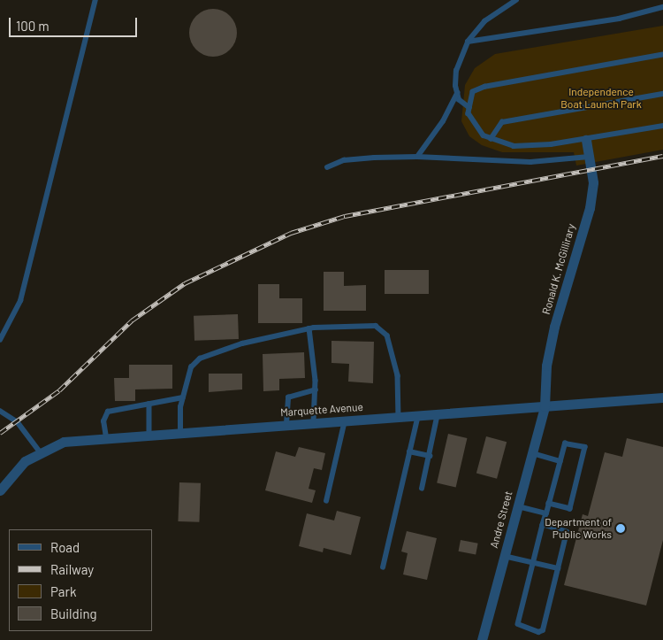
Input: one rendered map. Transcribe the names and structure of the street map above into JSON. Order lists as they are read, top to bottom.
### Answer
{
  "streets": {
    "street": ["Ronald K. McGillirary", "Marquette Avenue", "Andre Street"]
  },
  "crossings": [
    ["Ronald K. McGillirary", "Marquette Avenue"],
    ["Ronald K. McGillirary", "Andre Street"],
    ["Marquette Avenue", "Andre Street"]
  ],
  "parks": ["Independence Boat Launch Park"],
  "places": ["Department of Public Works"],
  "legend": [
    "Road",
    "Railway",
    "Park",
    "Building"
  ],
  "scale_bar": "100 m"
}
